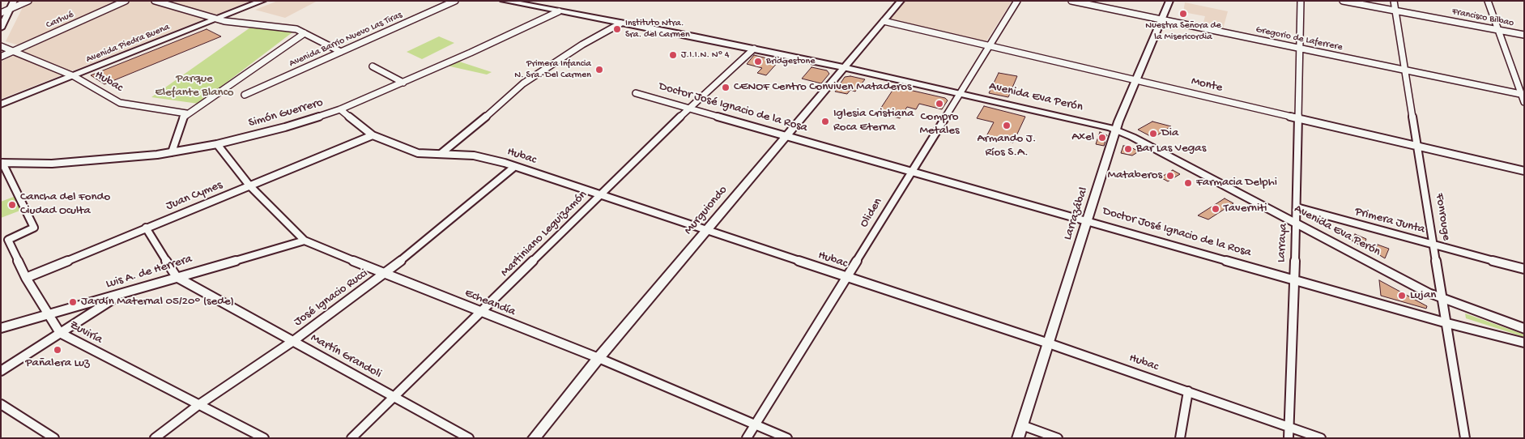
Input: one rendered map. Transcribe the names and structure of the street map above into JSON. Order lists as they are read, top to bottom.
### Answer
{
  "streets": {
    "main road": ["Avenida Piedra Buena", "Avenida Eva Perón"],
    "street": [
      "Francisco Bilbao",
      "Carhué",
      "Gregorio de Laferrere",
      "Avenida Barrio Nuevo Las Tiras",
      "Hubac",
      "Monte",
      "Doctor José Ignacio de la Rosa",
      "Simón Guerrero",
      "Juan Cymes",
      "Murguiondo",
      "Oliden",
      "Larrazábal",
      "Fonrouge",
      "Primera Junta",
      "Martiniano Leguizamón",
      "Larraya",
      "Luis A. de Herrera",
      "José Ignacio Rucci",
      "Echeandía",
      "Zuviría",
      "Martín Grandoli"
    ]
  },
  "crossings": [
    ["Francisco Bilbao", "Fonrouge"],
    ["Carhué", "Hubac"],
    ["Gregorio de Laferrere", "Larrazábal"],
    ["Gregorio de Laferrere", "Fonrouge"],
    ["Gregorio de Laferrere", "Larraya"],
    ["Avenida Piedra Buena", "Hubac"],
    ["Hubac", "Simón Guerrero"],
    ["Hubac", "Juan Cymes"],
    ["Hubac", "Murguiondo"],
    ["Hubac", "Oliden"],
    ["Hubac", "Larrazábal"],
    ["Hubac", "Martiniano Leguizamón"],
    ["Hubac", "Larraya"],
    ["Hubac", "José Ignacio Rucci"],
    ["Monte", "Murguiondo"],
    ["Monte", "Oliden"],
    ["Monte", "Larrazábal"],
    ["Monte", "Fonrouge"],
    ["Monte", "Larraya"],
    ["Avenida Eva Perón", "Simón Guerrero"],
    ["Avenida Eva Perón", "Murguiondo"],
    ["Avenida Eva Perón", "Oliden"],
    ["Avenida Eva Perón", "Larrazábal"],
    ["Avenida Eva Perón", "Fonrouge"],
    ["Avenida Eva Perón", "Martiniano Leguizamón"],
    ["Avenida Eva Perón", "Larraya"],
    ["Doctor José Ignacio de la Rosa", "Murguiondo"],
    ["Doctor José Ignacio de la Rosa", "Oliden"],
    ["Doctor José Ignacio de la Rosa", "Larrazábal"],
    ["Doctor José Ignacio de la Rosa", "Fonrouge"],
    ["Doctor José Ignacio de la Rosa", "Martiniano Leguizamón"],
    ["Doctor José Ignacio de la Rosa", "Larraya"],
    ["Simón Guerrero", "Echeandía"],
    ["Simón Guerrero", "Zuviría"],
    ["Juan Cymes", "Echeandía"],
    ["Juan Cymes", "Zuviría"],
    ["Juan Cymes", "Martín Grandoli"],
    ["Murguiondo", "Echeandía"],
    ["Oliden", "Echeandía"],
    ["Fonrouge", "Primera Junta"],
    ["Primera Junta", "Larraya"],
    ["Martiniano Leguizamón", "Echeandía"],
    ["Martiniano Leguizamón", "Martín Grandoli"],
    ["Luis A. de Herrera", "Echeandía"],
    ["Luis A. de Herrera", "Zuviría"],
    ["Luis A. de Herrera", "Martín Grandoli"],
    ["José Ignacio Rucci", "Echeandía"],
    ["José Ignacio Rucci", "Zuviría"],
    ["José Ignacio Rucci", "Martín Grandoli"]
  ],
  "parks": ["Parque Elefante Blanco"],
  "places": [
    "Nuestra Señora de la Misericordia",
    "Instituto Ntra. Sra. del Carmen",
    "J.I.I.N. Nº 4",
    "Bridgestone",
    "Primera Infancia N. Sra. Del Carmen",
    "CENOF Centro Conviven Mataderos",
    "Compro Metales",
    "Iglesia Cristiana Roca Eterna",
    "Armando J. Ríos S.A.",
    "Dia",
    "Axel",
    "Bar Las Vegas",
    "Mataberos",
    "Farmacia Delphi",
    "Cancha del Fondo Ciudad Oculta",
    "Taverniti",
    "Lujan",
    "Jardín Maternal 05/20° (sede)",
    "Pañalera Luz"
  ]
}
